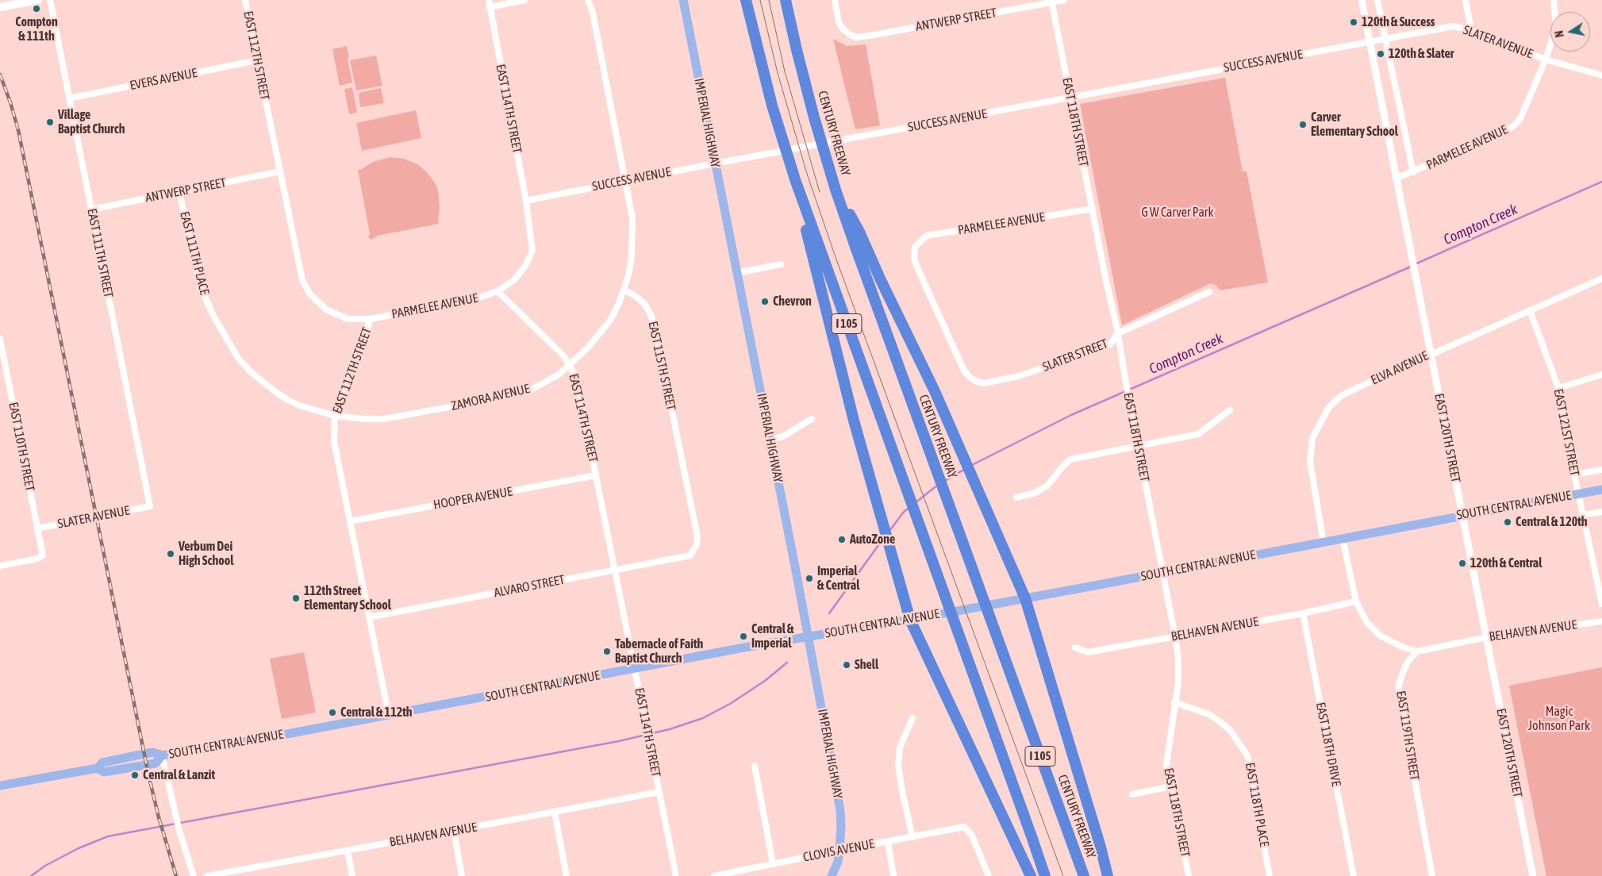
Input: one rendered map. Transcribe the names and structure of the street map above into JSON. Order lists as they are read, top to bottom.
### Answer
{
  "streets": {
    "highway": ["CENTURY FREEWAY", "I 105"],
    "main road": ["IMPERIAL HIGHWAY", "SOUTH CENTRAL AVENUE"],
    "street": [
      "ANTWERP STREET",
      "SLATER AVENUE",
      "EAST 112TH STREET",
      "SUCCESS AVENUE",
      "EVERS AVENUE",
      "EAST 114TH STREET",
      "EAST 118TH STREET",
      "PARMELEE AVENUE",
      "EAST 111TH STREET",
      "EAST 111TH PLACE",
      "SLATER STREET",
      "EAST 115TH STREET",
      "ELVA AVENUE",
      "ZAMORA AVENUE",
      "EAST 121ST STREET",
      "EAST 120TH STREET",
      "EAST 110TH STREET",
      "HOOPER AVENUE",
      "ALVARO STREET",
      "BELHAVEN AVENUE",
      "EAST 119TH STREET",
      "EAST 118TH DRIVE",
      "EAST 118TH PLACE",
      "CLOVIS AVENUE"
    ]
  },
  "crossings": [
    ["ANTWERP STREET", "EAST 112TH STREET"],
    ["ANTWERP STREET", "EAST 118TH STREET"],
    ["ANTWERP STREET", "EAST 111TH STREET"],
    ["ANTWERP STREET", "EAST 111TH PLACE"],
    ["SLATER AVENUE", "SUCCESS AVENUE"],
    ["SLATER AVENUE", "PARMELEE AVENUE"],
    ["SLATER AVENUE", "EAST 111TH STREET"],
    ["SLATER AVENUE", "EAST 120TH STREET"],
    ["SLATER AVENUE", "EAST 110TH STREET"],
    ["EAST 112TH STREET", "EVERS AVENUE"],
    ["EAST 112TH STREET", "PARMELEE AVENUE"],
    ["EAST 112TH STREET", "EAST 111TH PLACE"],
    ["EAST 112TH STREET", "ZAMORA AVENUE"],
    ["EAST 112TH STREET", "HOOPER AVENUE"],
    ["EAST 112TH STREET", "SOUTH CENTRAL AVENUE"],
    ["EAST 112TH STREET", "ALVARO STREET"],
    ["SUCCESS AVENUE", "EAST 114TH STREET"],
    ["SUCCESS AVENUE", "EAST 118TH STREET"],
    ["SUCCESS AVENUE", "IMPERIAL HIGHWAY"],
    ["SUCCESS AVENUE", "EAST 120TH STREET"],
    ["EVERS AVENUE", "EAST 111TH STREET"],
    ["EAST 114TH STREET", "PARMELEE AVENUE"],
    ["EAST 114TH STREET", "ZAMORA AVENUE"],
    ["EAST 114TH STREET", "HOOPER AVENUE"],
    ["EAST 114TH STREET", "SOUTH CENTRAL AVENUE"],
    ["EAST 114TH STREET", "ALVARO STREET"],
    ["EAST 114TH STREET", "BELHAVEN AVENUE"],
    ["EAST 118TH STREET", "PARMELEE AVENUE"],
    ["EAST 118TH STREET", "SLATER STREET"],
    ["EAST 118TH STREET", "SOUTH CENTRAL AVENUE"],
    ["EAST 118TH STREET", "BELHAVEN AVENUE"],
    ["EAST 118TH STREET", "EAST 118TH PLACE"],
    ["IMPERIAL HIGHWAY", "SOUTH CENTRAL AVENUE"],
    ["IMPERIAL HIGHWAY", "CLOVIS AVENUE"],
    ["PARMELEE AVENUE", "SLATER STREET"],
    ["PARMELEE AVENUE", "EAST 120TH STREET"],
    ["EAST 111TH PLACE", "ZAMORA AVENUE"],
    ["EAST 115TH STREET", "ZAMORA AVENUE"],
    ["EAST 115TH STREET", "ALVARO STREET"],
    ["ELVA AVENUE", "EAST 121ST STREET"],
    ["ELVA AVENUE", "EAST 120TH STREET"],
    ["ELVA AVENUE", "SOUTH CENTRAL AVENUE"],
    ["EAST 121ST STREET", "SOUTH CENTRAL AVENUE"],
    ["EAST 120TH STREET", "SOUTH CENTRAL AVENUE"],
    ["EAST 120TH STREET", "BELHAVEN AVENUE"],
    ["BELHAVEN AVENUE", "EAST 119TH STREET"],
    ["BELHAVEN AVENUE", "EAST 118TH DRIVE"]
  ],
  "water": ["Compton Creek"],
  "parks": ["G W Carver Park", "Magic Johnson Park"],
  "places": [
    "Compton & 111th",
    "120th & Success",
    "120th & Slater",
    "Village Baptist Church",
    "Carver Elementary School",
    "Chevron",
    "Central & 120th",
    "AutoZone",
    "Verbum Dei High School",
    "120th & Central",
    "Imperial & Central",
    "112th Street Elementary School",
    "Central & Imperial",
    "Tabernacle of Faith Baptist Church",
    "Shell",
    "Central & 112th",
    "Central & Lanzit"
  ],
  "north": "left"
}
